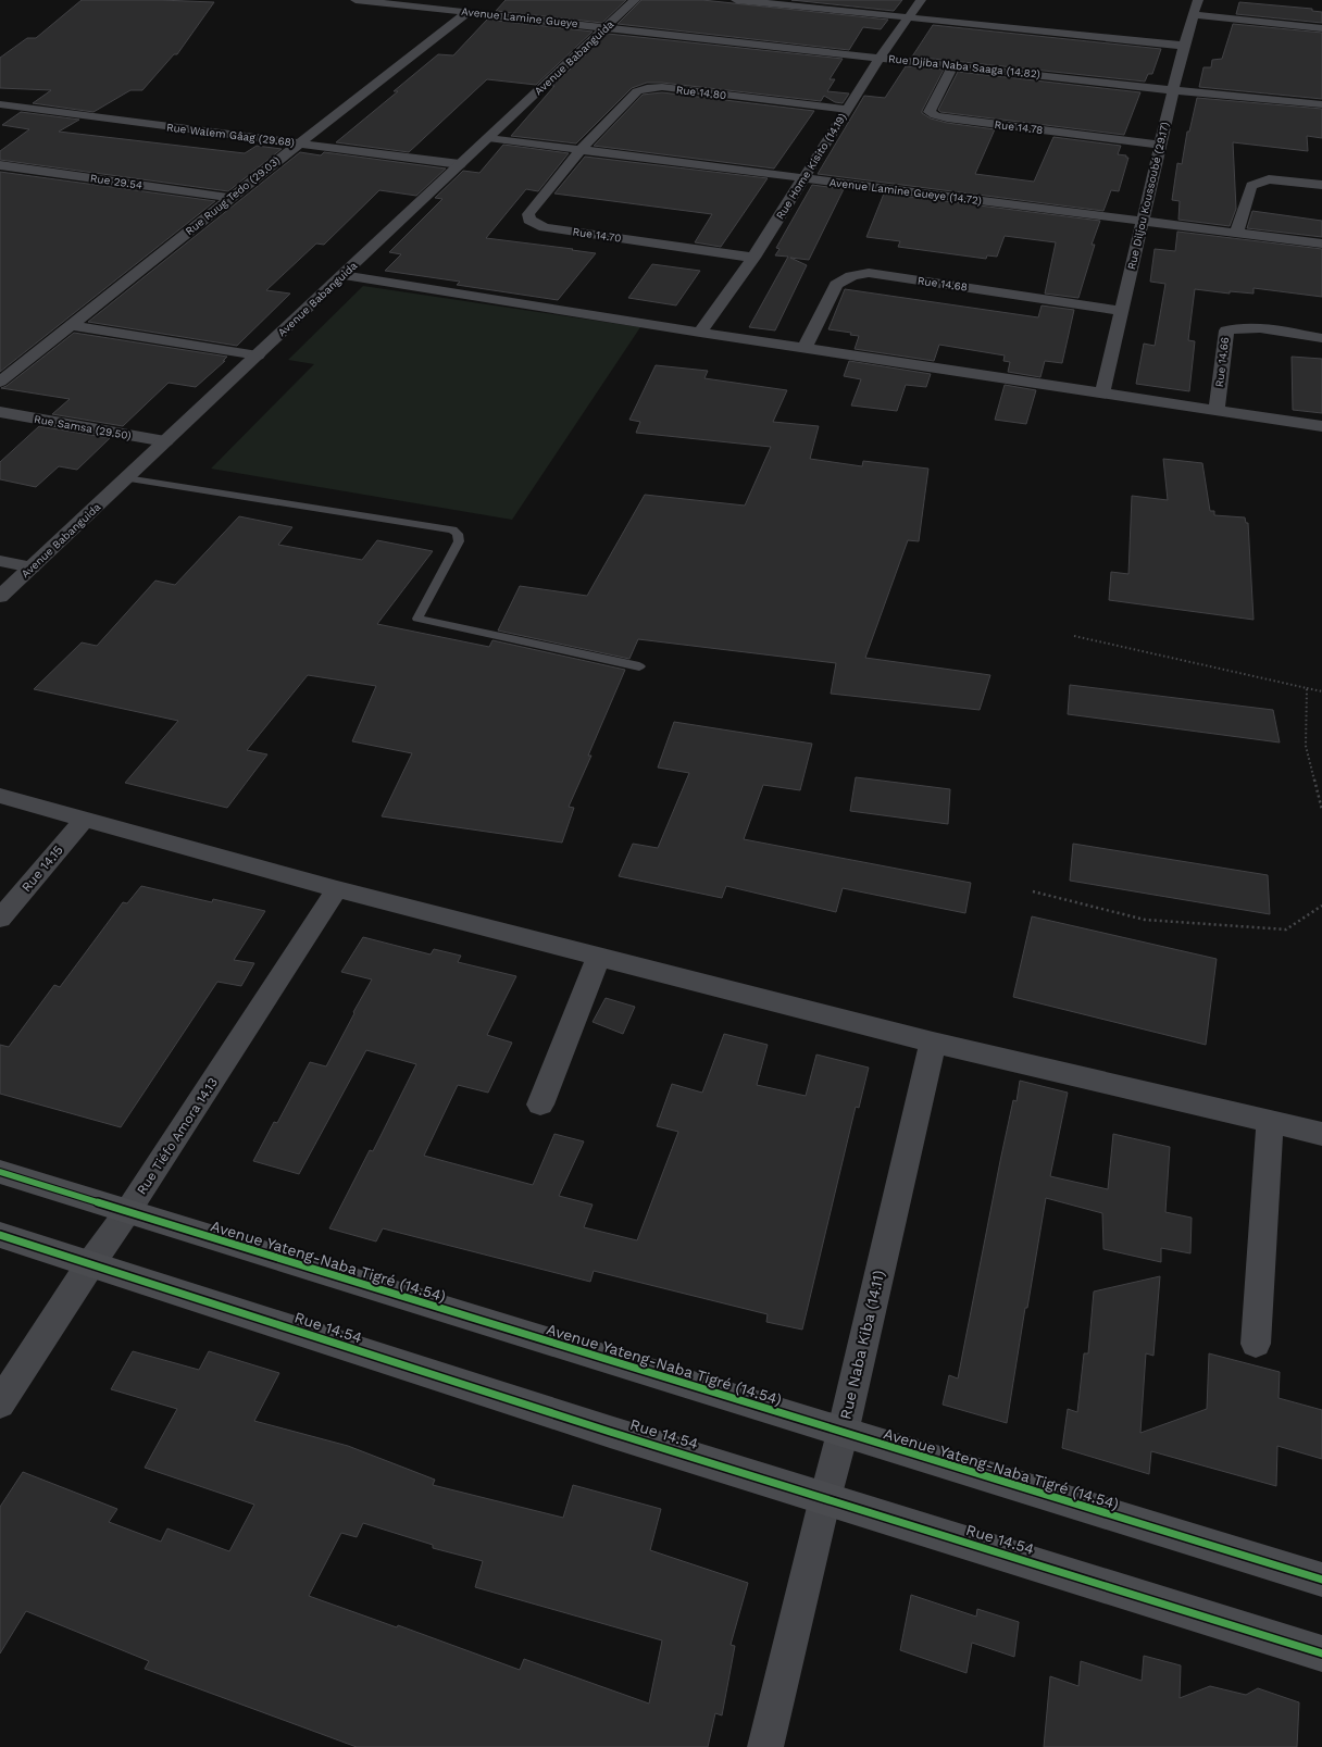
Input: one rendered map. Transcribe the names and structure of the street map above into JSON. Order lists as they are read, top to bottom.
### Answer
{
  "streets": {
    "main road": ["Avenue Yateng-Naba Tigré (14.54)", "Rue 14.54"],
    "street": [
      "Avenue Lamine Gueye",
      "Avenue Babanguida",
      "Rue Djiba Naba Saaga (14.82)",
      "Rue 14.80",
      "Rue 14.78",
      "Rue Walem Gâag (29.68)",
      "Rue Home Kisito (14.19)",
      "Rue 29.54",
      "Avenue Lamine Gueye (14.72)",
      "Rue Ruug Tedo (29.03)",
      "Rue Diljou Koussoubé (29.17)",
      "Rue 14.70",
      "Rue 14.68",
      "Rue 14.66",
      "Rue Samsa (29.50)",
      "Rue 14.15",
      "Rue Tiéfo Amora 14.13",
      "Rue Naba Kiba (14.11)"
    ]
  },
  "crossings": [
    ["Avenue Lamine Gueye", "Avenue Babanguida"],
    ["Avenue Lamine Gueye", "Rue Djiba Naba Saaga (14.82)"],
    ["Avenue Lamine Gueye", "Rue Ruug Tedo (29.03)"],
    ["Avenue Babanguida", "Rue Djiba Naba Saaga (14.82)"],
    ["Avenue Babanguida", "Rue Walem Gâag (29.68)"],
    ["Avenue Babanguida", "Avenue Lamine Gueye (14.72)"],
    ["Avenue Babanguida", "Rue Samsa (29.50)"],
    ["Rue Djiba Naba Saaga (14.82)", "Rue 14.78"],
    ["Rue Djiba Naba Saaga (14.82)", "Rue Home Kisito (14.19)"],
    ["Rue Djiba Naba Saaga (14.82)", "Rue Diljou Koussoubé (29.17)"],
    ["Rue 14.80", "Rue Home Kisito (14.19)"],
    ["Rue 14.80", "Avenue Lamine Gueye (14.72)"],
    ["Rue 14.80", "Rue 14.70"],
    ["Rue 14.78", "Rue Diljou Koussoubé (29.17)"],
    ["Rue Walem Gâag (29.68)", "Rue Ruug Tedo (29.03)"],
    ["Rue Home Kisito (14.19)", "Avenue Lamine Gueye (14.72)"],
    ["Rue Home Kisito (14.19)", "Rue 14.70"],
    ["Rue 29.54", "Rue Ruug Tedo (29.03)"],
    ["Avenue Lamine Gueye (14.72)", "Rue Diljou Koussoubé (29.17)"],
    ["Avenue Lamine Gueye (14.72)", "Rue 14.70"],
    ["Rue Diljou Koussoubé (29.17)", "Rue 14.68"],
    ["Rue Tiéfo Amora 14.13", "Avenue Yateng-Naba Tigré (14.54)"],
    ["Rue Tiéfo Amora 14.13", "Rue 14.54"],
    ["Avenue Yateng-Naba Tigré (14.54)", "Rue Naba Kiba (14.11)"],
    ["Rue 14.54", "Rue Naba Kiba (14.11)"]
  ]
}
